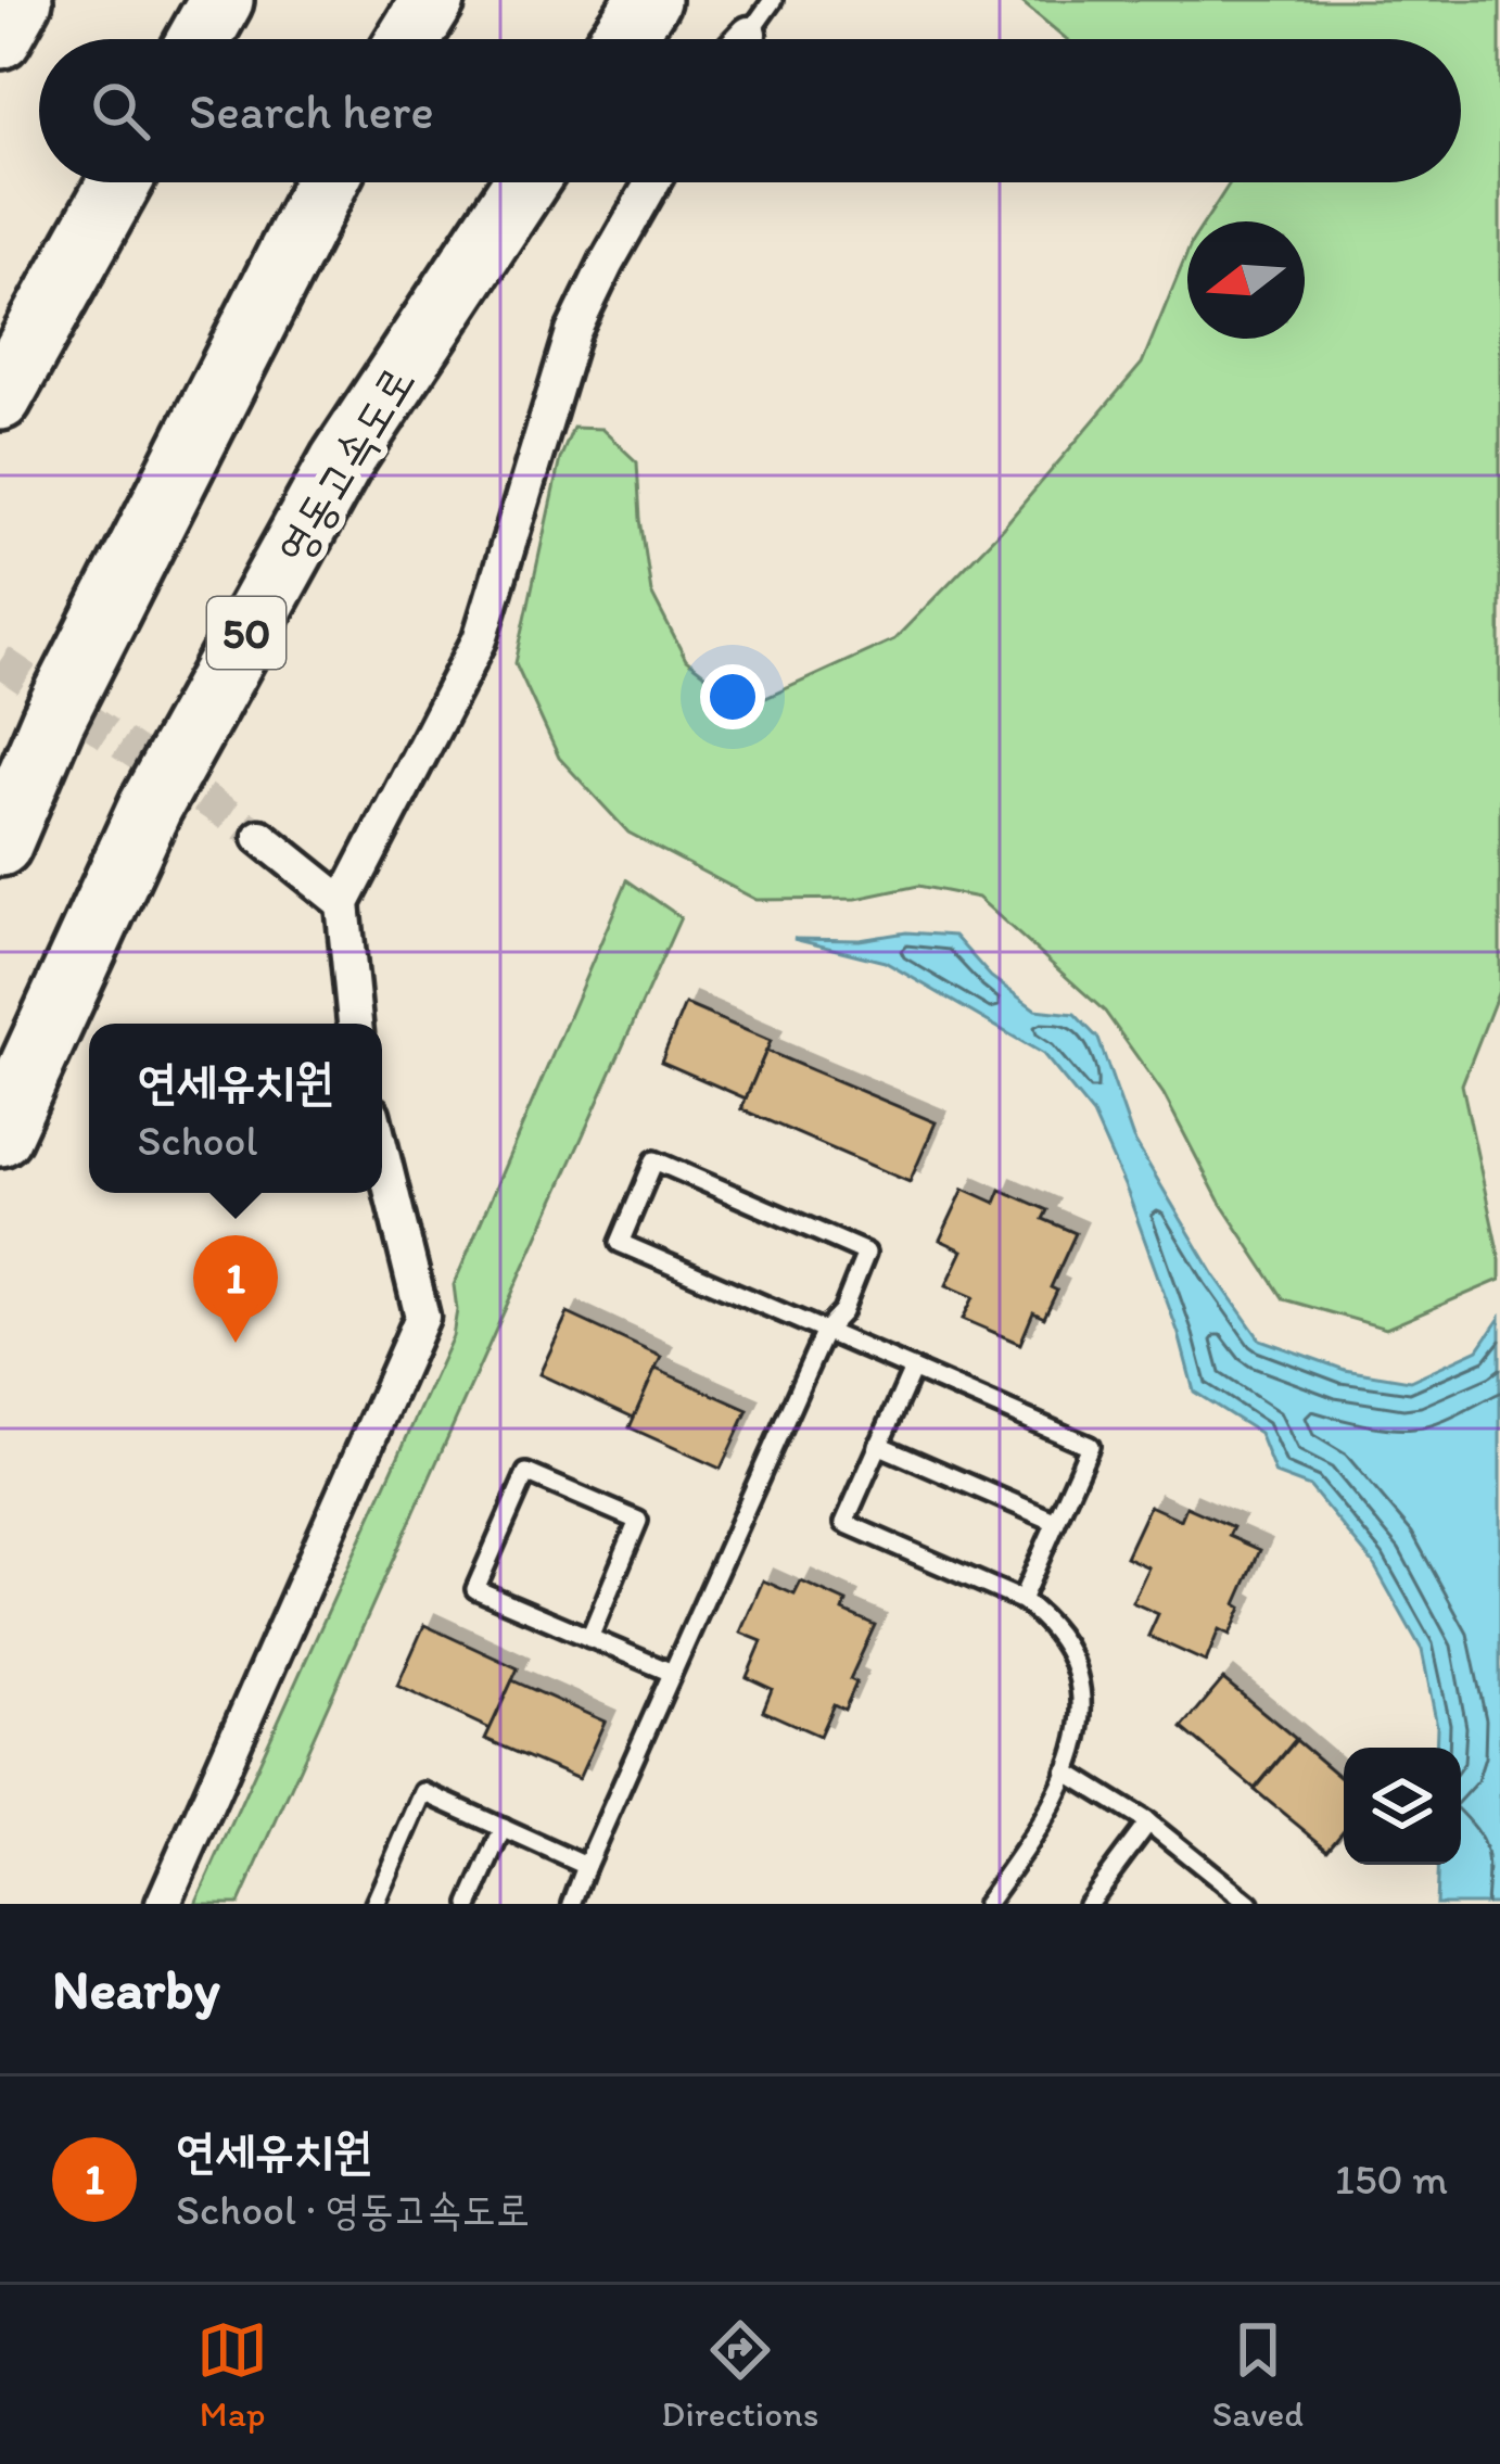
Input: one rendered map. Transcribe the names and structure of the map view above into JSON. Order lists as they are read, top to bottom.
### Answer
{
  "streets": {
    "highway": ["영동고속도로", "50"]
  },
  "north": "left",
  "page": {
    "search": "Search here",
    "popup": ["연세유치원", "School"],
    "pins": "1",
    "heading": "Nearby",
    "list": [
      {
        "mark": "1",
        "name": "연세유치원",
        "note": "School · 영동고속도로",
        "value": "150 m"
      }
    ],
    "nav": ["Map", "Directions", "Saved"]
  }
}
